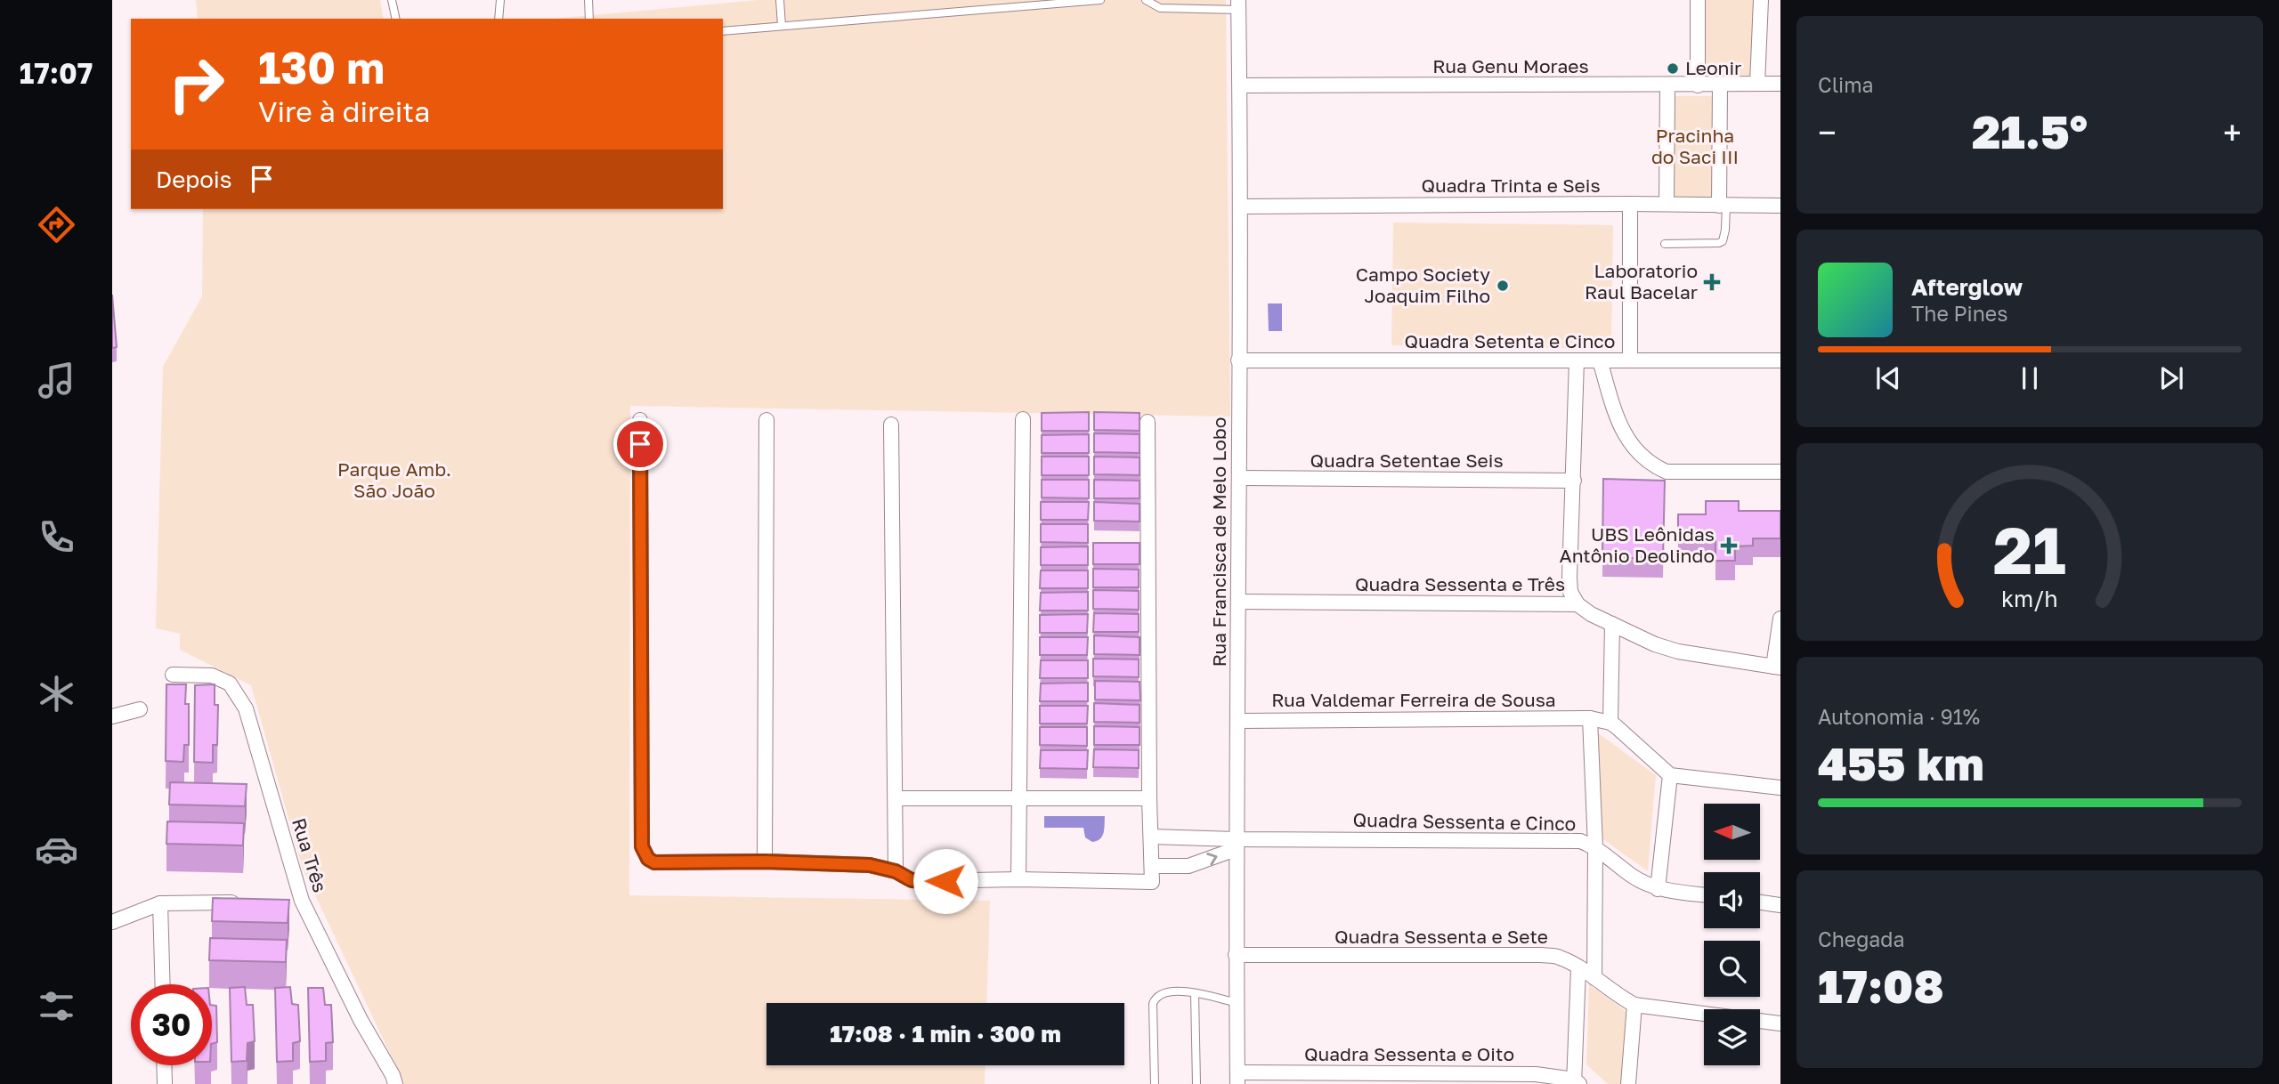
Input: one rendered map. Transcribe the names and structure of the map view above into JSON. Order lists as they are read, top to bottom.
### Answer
{
  "streets": {
    "street": [
      "Rua Genu Moraes",
      "Quadra Trinta e Seis",
      "Quadra Setenta e Cinco",
      "Quadra Setentae Seis",
      "Rua Francisca de Melo Lobo",
      "Quadra Sessenta e Três",
      "Rua Valdemar Ferreira de Sousa",
      "Quadra Sessenta e Cinco",
      "Rua Três",
      "Quadra Sessenta e Sete",
      "Quadra Sessenta e Oito"
    ]
  },
  "crossings": [
    ["Rua Genu Moraes", "Rua Francisca de Melo Lobo"],
    ["Quadra Trinta e Seis", "Rua Francisca de Melo Lobo"],
    ["Quadra Setenta e Cinco", "Rua Francisca de Melo Lobo"],
    ["Quadra Setentae Seis", "Rua Francisca de Melo Lobo"],
    ["Rua Francisca de Melo Lobo", "Quadra Sessenta e Três"],
    ["Rua Francisca de Melo Lobo", "Rua Valdemar Ferreira de Sousa"],
    ["Rua Francisca de Melo Lobo", "Quadra Sessenta e Cinco"],
    ["Rua Francisca de Melo Lobo", "Quadra Sessenta e Sete"],
    ["Rua Francisca de Melo Lobo", "Quadra Sessenta e Oito"]
  ],
  "parks": ["Pracinha do Saci III", "Parque Amb. São João"],
  "places": {
    "other": ["Leonir", "Campo Society Joaquim Filho"],
    "health": ["Laboratorio Raul Bacelar", "UBS Leônidas Antônio Deolindo"]
  },
  "north": "left",
  "page": {
    "tabs": "17:07",
    "tile": [
      "Clima",
      ["Autonomia · 91%", "455 km"],
      ["Chegada", "17:08"]
    ],
    "turn": ["130 m", "Vire à direita"],
    "heat": ["−", "21.5°", "+"],
    "then": "Depois",
    "song": ["Afterglow", "The Pines"],
    "limit": "30",
    "trip": "17:08 · 1 min · 300 m",
    "gauge": ["21", "km/h"]
  }
}
